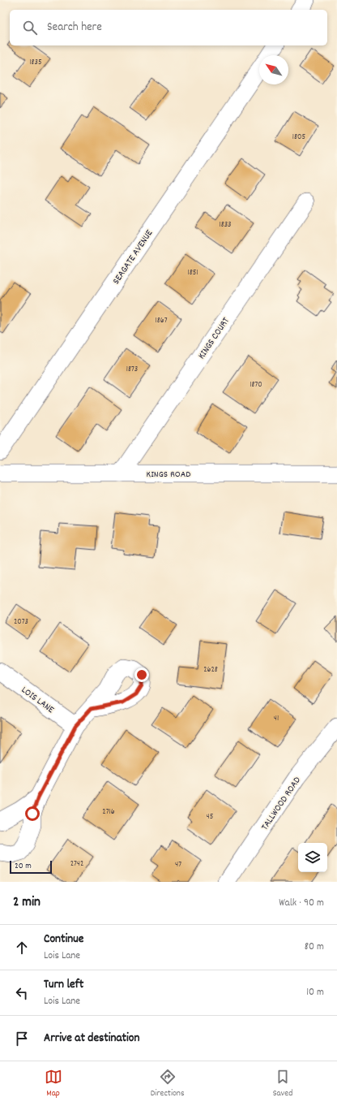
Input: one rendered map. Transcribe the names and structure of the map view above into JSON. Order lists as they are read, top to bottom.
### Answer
{
  "streets": {
    "street": [
      "SEAGATE AVENUE",
      "KINGS COURT",
      "KINGS ROAD",
      "LOIS LANE",
      "TALLWOOD ROAD"
    ]
  },
  "crossings": [
    ["KINGS COURT", "KINGS ROAD"]
  ],
  "house_numbers": [
    "1835",
    "1805",
    "1833",
    "1851",
    "1867",
    "1873",
    "1870",
    "2073",
    "2628",
    "41",
    "2716",
    "45",
    "2742",
    "47"
  ],
  "scale_bar": "20 m",
  "north": "top left",
  "page": {
    "search": "Search here",
    "scale": "20 m",
    "heading": ["2 min", "Walk · 90 m"],
    "list": [
      ["Continue", "Lois Lane", "80 m"],
      ["Turn left", "Lois Lane", "10 m"],
      "Arrive at destination"
    ],
    "nav": ["Map", "Directions", "Saved"]
  }
}
